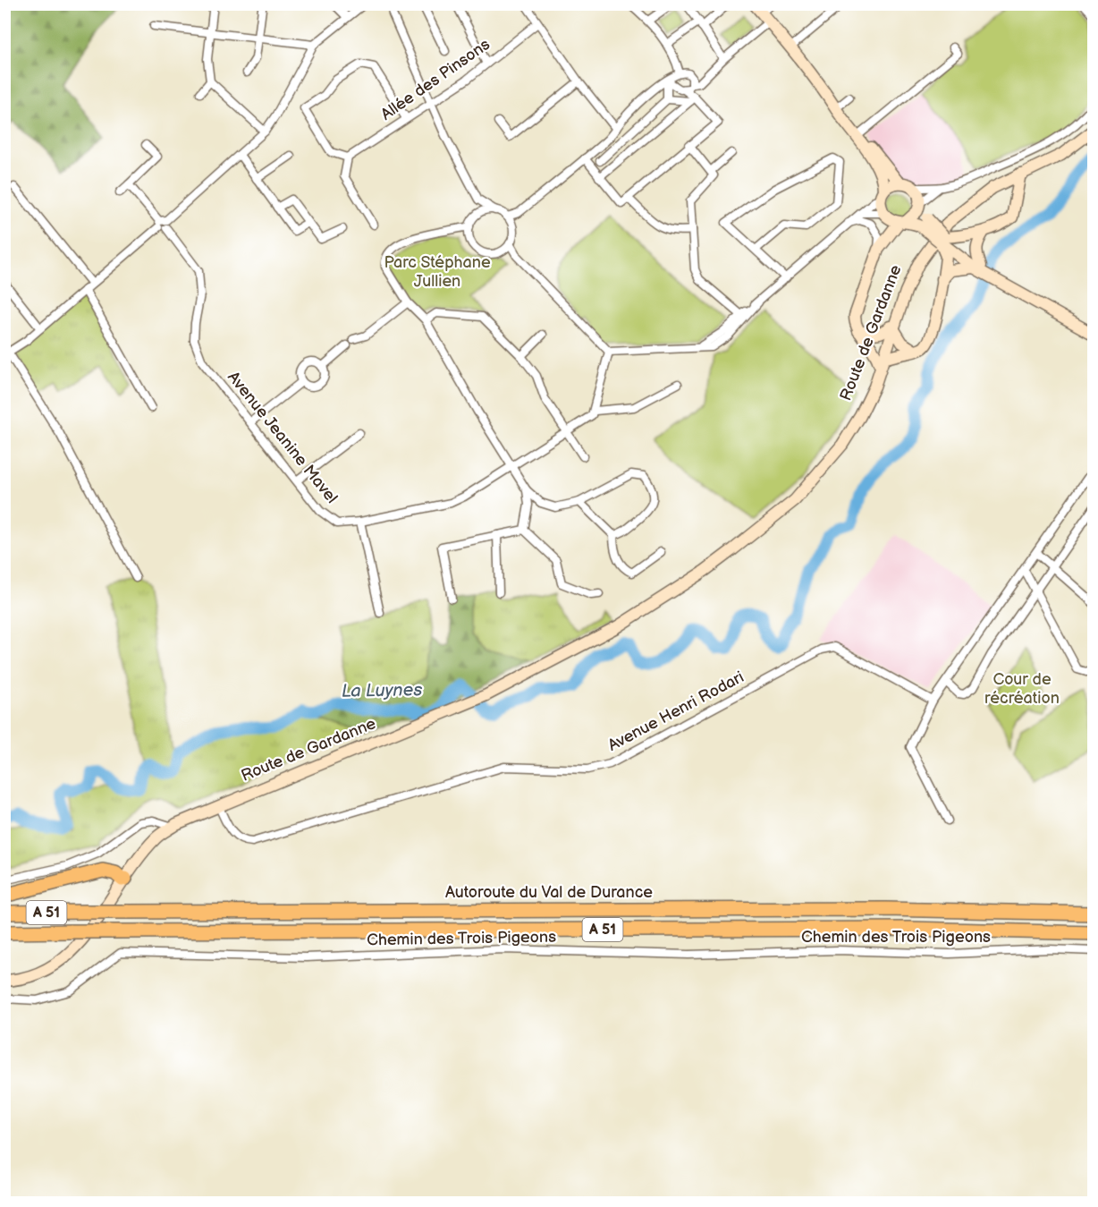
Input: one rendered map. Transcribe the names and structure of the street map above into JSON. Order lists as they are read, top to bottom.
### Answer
{
  "streets": {
    "highway": ["Autoroute du Val de Durance", "A 51"],
    "main road": ["Route de Gardanne"],
    "street": [
      "Allée des Pinsons",
      "Avenue Jeanine Mavel",
      "Avenue Henri Rodari",
      "Chemin des Trois Pigeons"
    ]
  },
  "crossings": [
    ["Route de Gardanne", "Avenue Henri Rodari"]
  ],
  "water": ["La Luynes"],
  "parks": ["Parc Stéphane Jullien", "Cour de récréation"]
}
